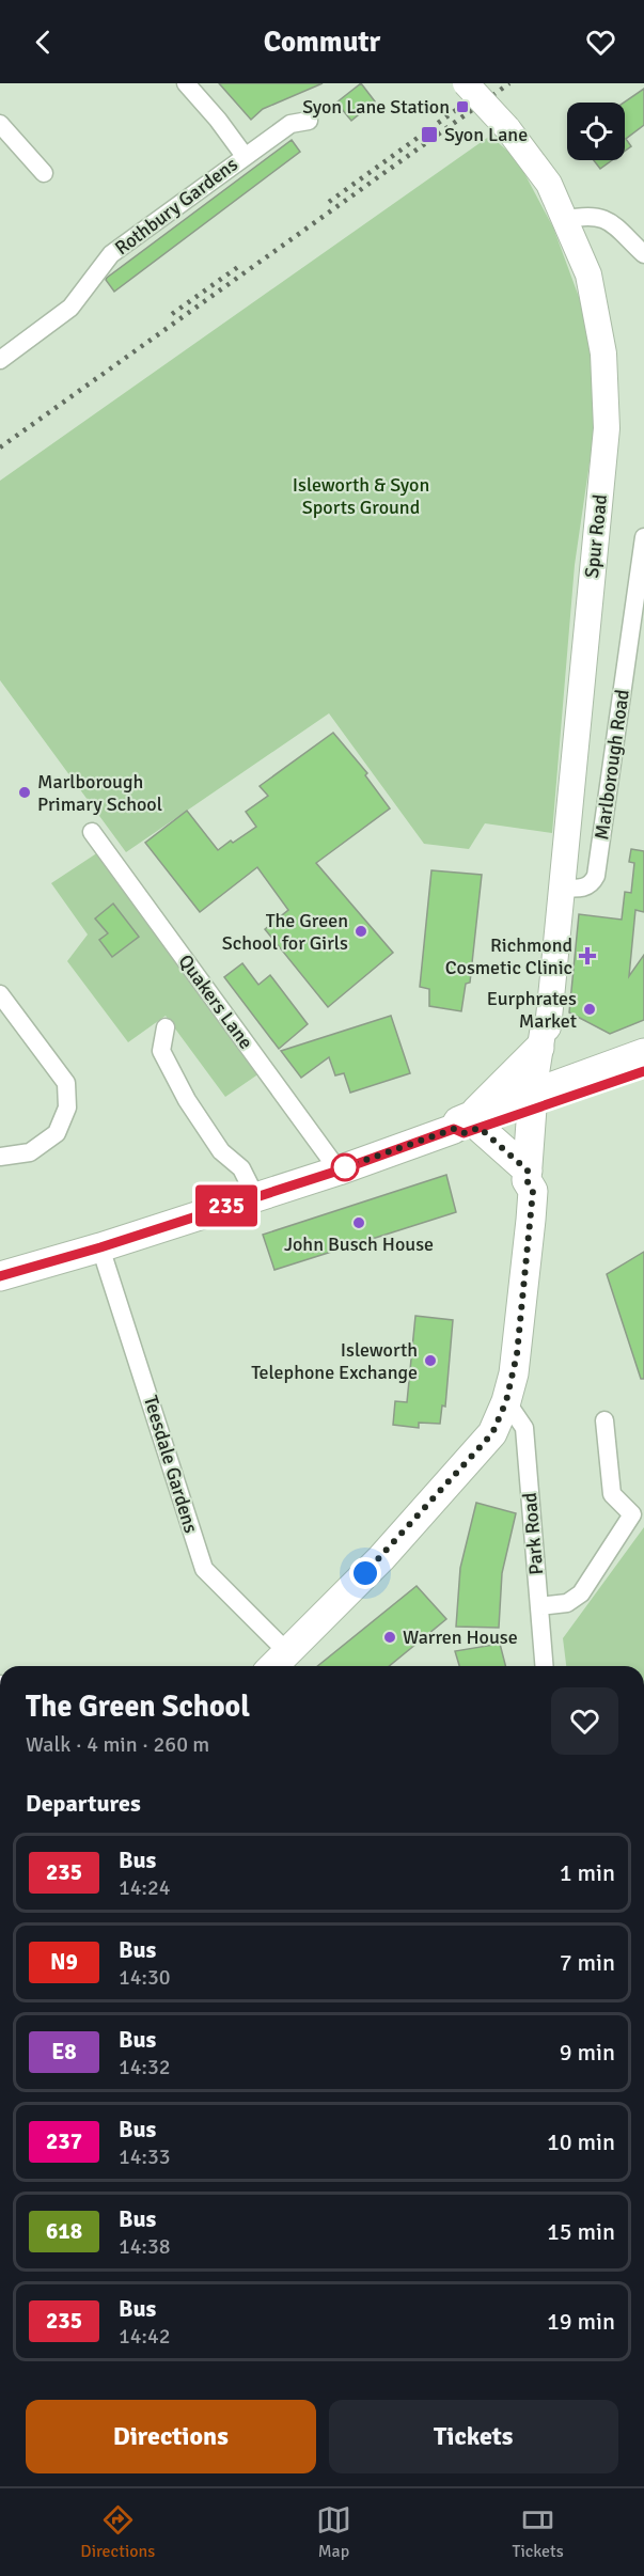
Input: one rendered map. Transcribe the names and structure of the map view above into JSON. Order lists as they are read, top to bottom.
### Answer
{
  "streets": {
    "main road": ["Spur Road"],
    "street": [
      "Rothbury Gardens",
      "Marlborough Road",
      "Quakers Lane",
      "Teesdale Gardens",
      "Park Road"
    ]
  },
  "crossings": [
    ["Spur Road", "Marlborough Road"]
  ],
  "parks": ["Isleworth & Syon Sports Ground"],
  "places": {
    "transit": ["Syon Lane Station", "Syon Lane"],
    "other": [
      "Marlborough Primary School",
      "The Green School for Girls",
      "Eurphrates Market",
      "John Busch House",
      "Isleworth Telephone Exchange",
      "Warren House"
    ],
    "health": ["Richmond Cosmetic Clinic"]
  },
  "lines": ["bus line 235"],
  "page": {
    "header": "Commutr",
    "on_map": "235",
    "heading": [
      ["The Green School", "Walk · 4 min · 260 m"],
      "Departures"
    ],
    "list": [
      {
        "mark": "235",
        "name": "Bus",
        "note": "14:24",
        "value": "1 min"
      },
      {
        "mark": "N9",
        "name": "Bus",
        "note": "14:30",
        "value": "7 min"
      },
      {
        "mark": "E8",
        "name": "Bus",
        "note": "14:32",
        "value": "9 min"
      },
      {
        "mark": "237",
        "name": "Bus",
        "note": "14:33",
        "value": "10 min"
      },
      {
        "mark": "618",
        "name": "Bus",
        "note": "14:38",
        "value": "15 min"
      },
      {
        "mark": "235",
        "name": "Bus",
        "note": "14:42",
        "value": "19 min"
      }
    ],
    "buttons": ["Directions", "Tickets"],
    "tabs": ["Directions", "Map", "Tickets"]
  }
}
